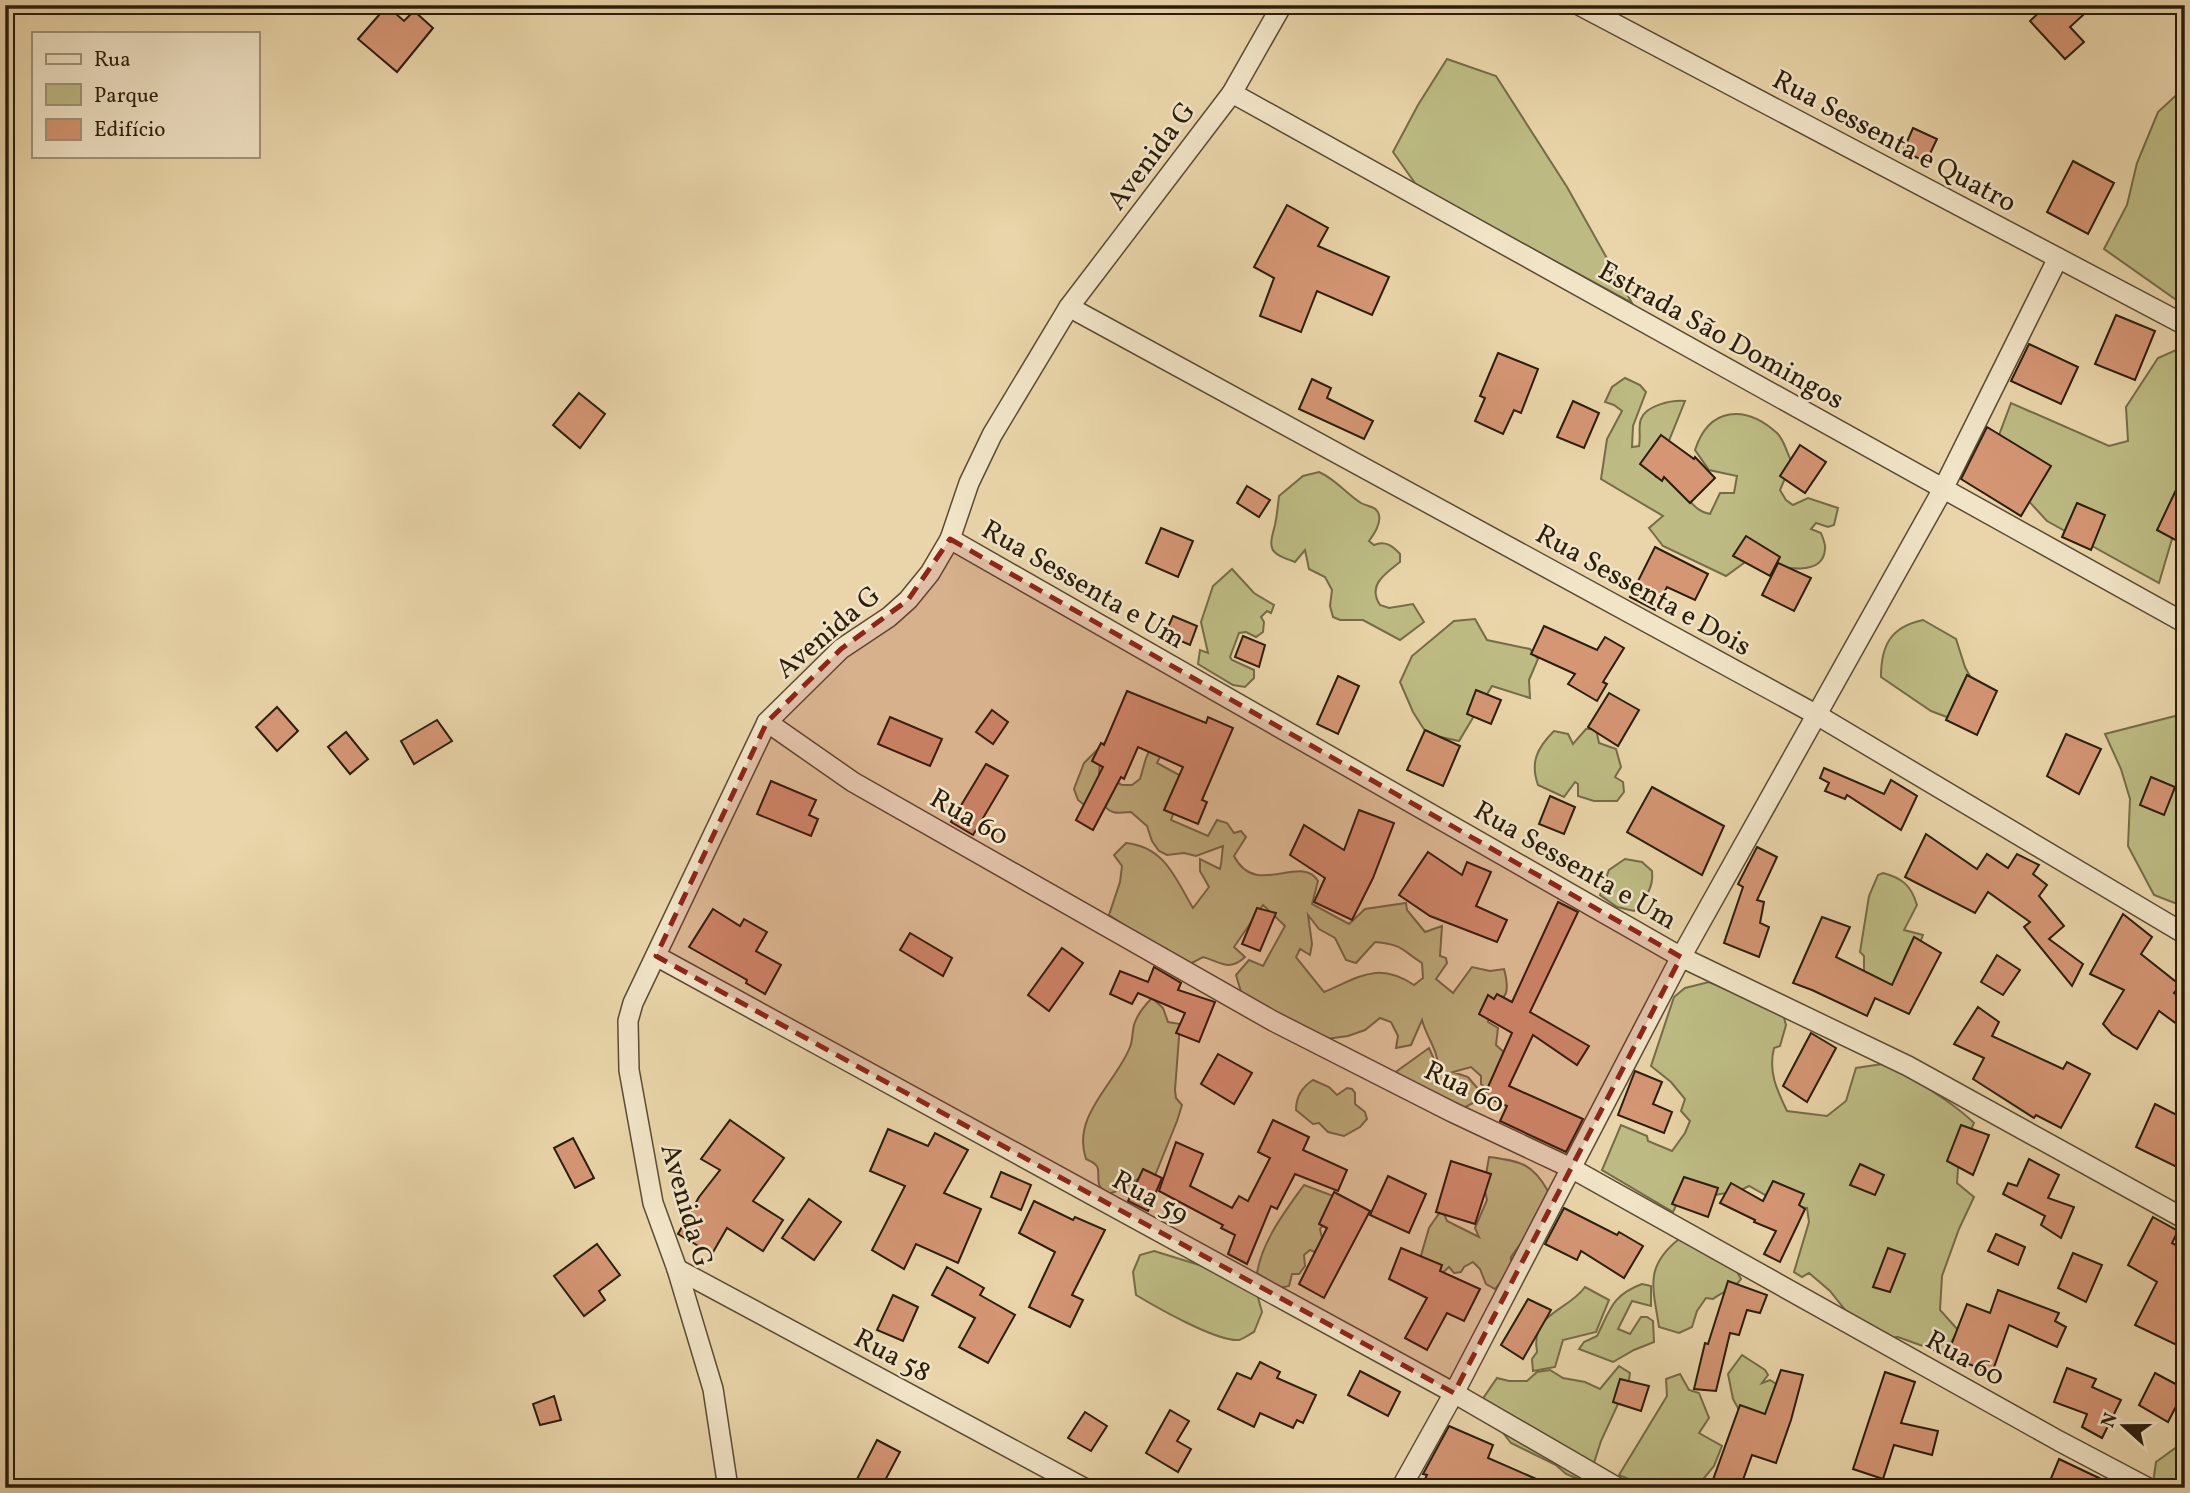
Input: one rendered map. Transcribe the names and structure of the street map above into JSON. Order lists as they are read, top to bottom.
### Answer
{
  "streets": {
    "street": [
      "Rua Sessenta e Quatro",
      "Avenida G",
      "Estrada São Domingos",
      "Rua Sessenta e Um",
      "Rua Sessenta e Dois",
      "Rua 60",
      "Rua 59",
      "Rua 58"
    ]
  },
  "crossings": [
    ["Avenida G", "Estrada São Domingos"],
    ["Avenida G", "Rua Sessenta e Um"],
    ["Avenida G", "Rua Sessenta e Dois"],
    ["Avenida G", "Rua 60"],
    ["Avenida G", "Rua 59"],
    ["Avenida G", "Rua 58"]
  ],
  "legend": ["Rua", "Parque", "Edifício"],
  "north": "left"
}
